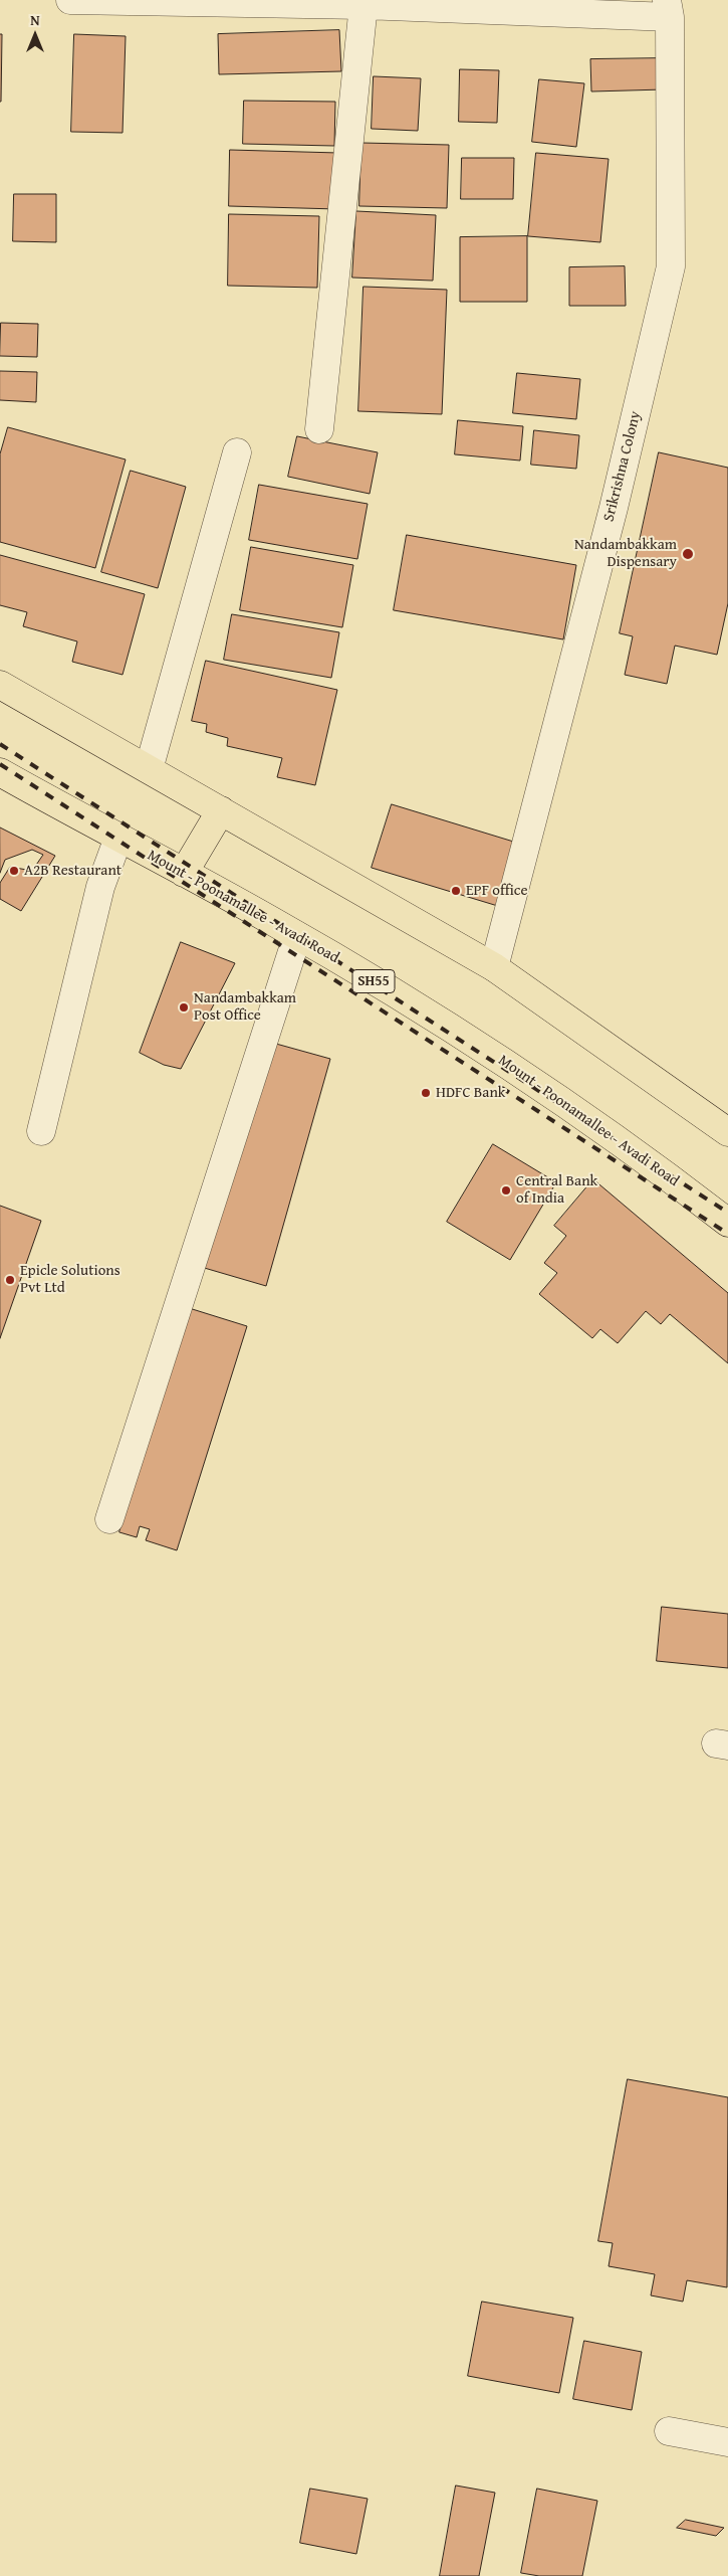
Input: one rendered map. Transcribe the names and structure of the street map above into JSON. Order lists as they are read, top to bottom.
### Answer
{
  "streets": {
    "main road": ["Mount - Poonamallee - Avadi Road", "SH55"],
    "street": ["Srikrishna Colony"]
  },
  "places": [
    "Nandambakkam Dispensary",
    "A2B Restaurant",
    "EPF office",
    "Nandambakkam Post Office",
    "HDFC Bank",
    "Central Bank of India",
    "Epicle Solutions Pvt Ltd"
  ],
  "north": "top"
}
